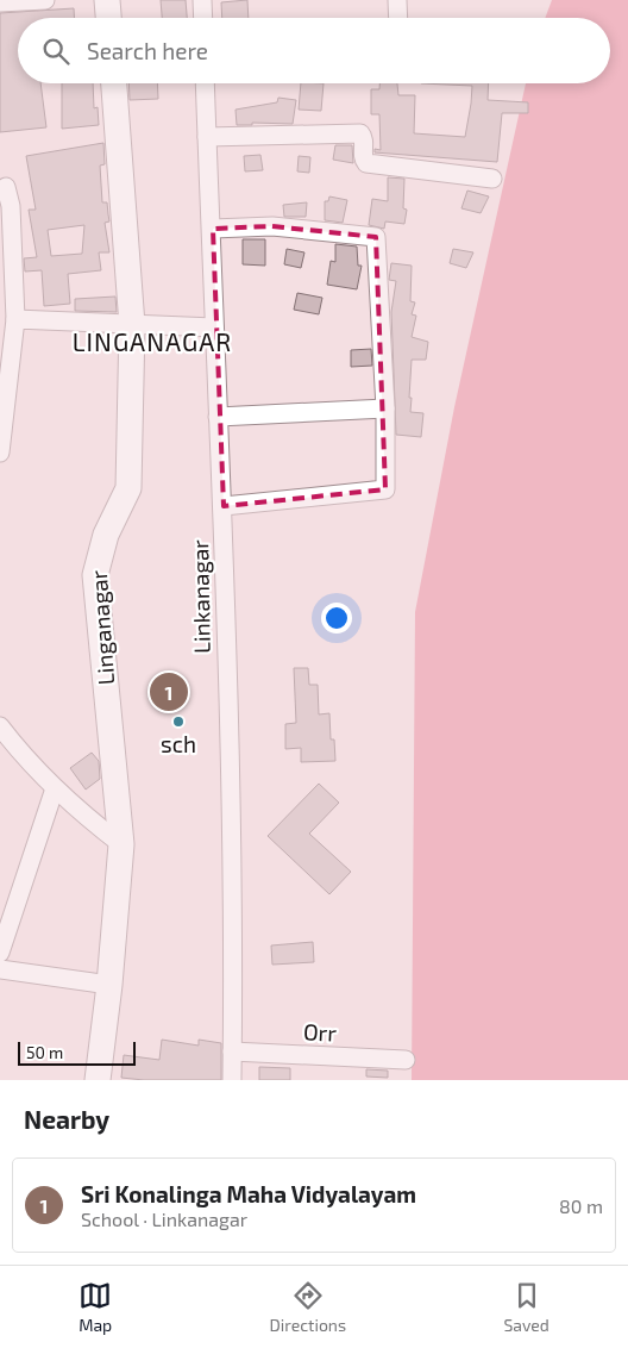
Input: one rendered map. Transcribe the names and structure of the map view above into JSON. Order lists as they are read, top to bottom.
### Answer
{
  "streets": {
    "street": ["Linkanagar", "Linganagar", "Orr"]
  },
  "crossings": [
    ["Linkanagar", "Orr"]
  ],
  "districts": ["LINGANAGAR"],
  "places": ["sch"],
  "scale_bar": "50 m",
  "page": {
    "search": "Search here",
    "pins": "1",
    "scale": "50 m",
    "heading": "Nearby",
    "list": [
      {
        "mark": "1",
        "name": "Sri Konalinga Maha Vidyalayam",
        "note": "School · Linkanagar",
        "value": "80 m"
      }
    ],
    "nav": ["Map", "Directions", "Saved"]
  }
}
